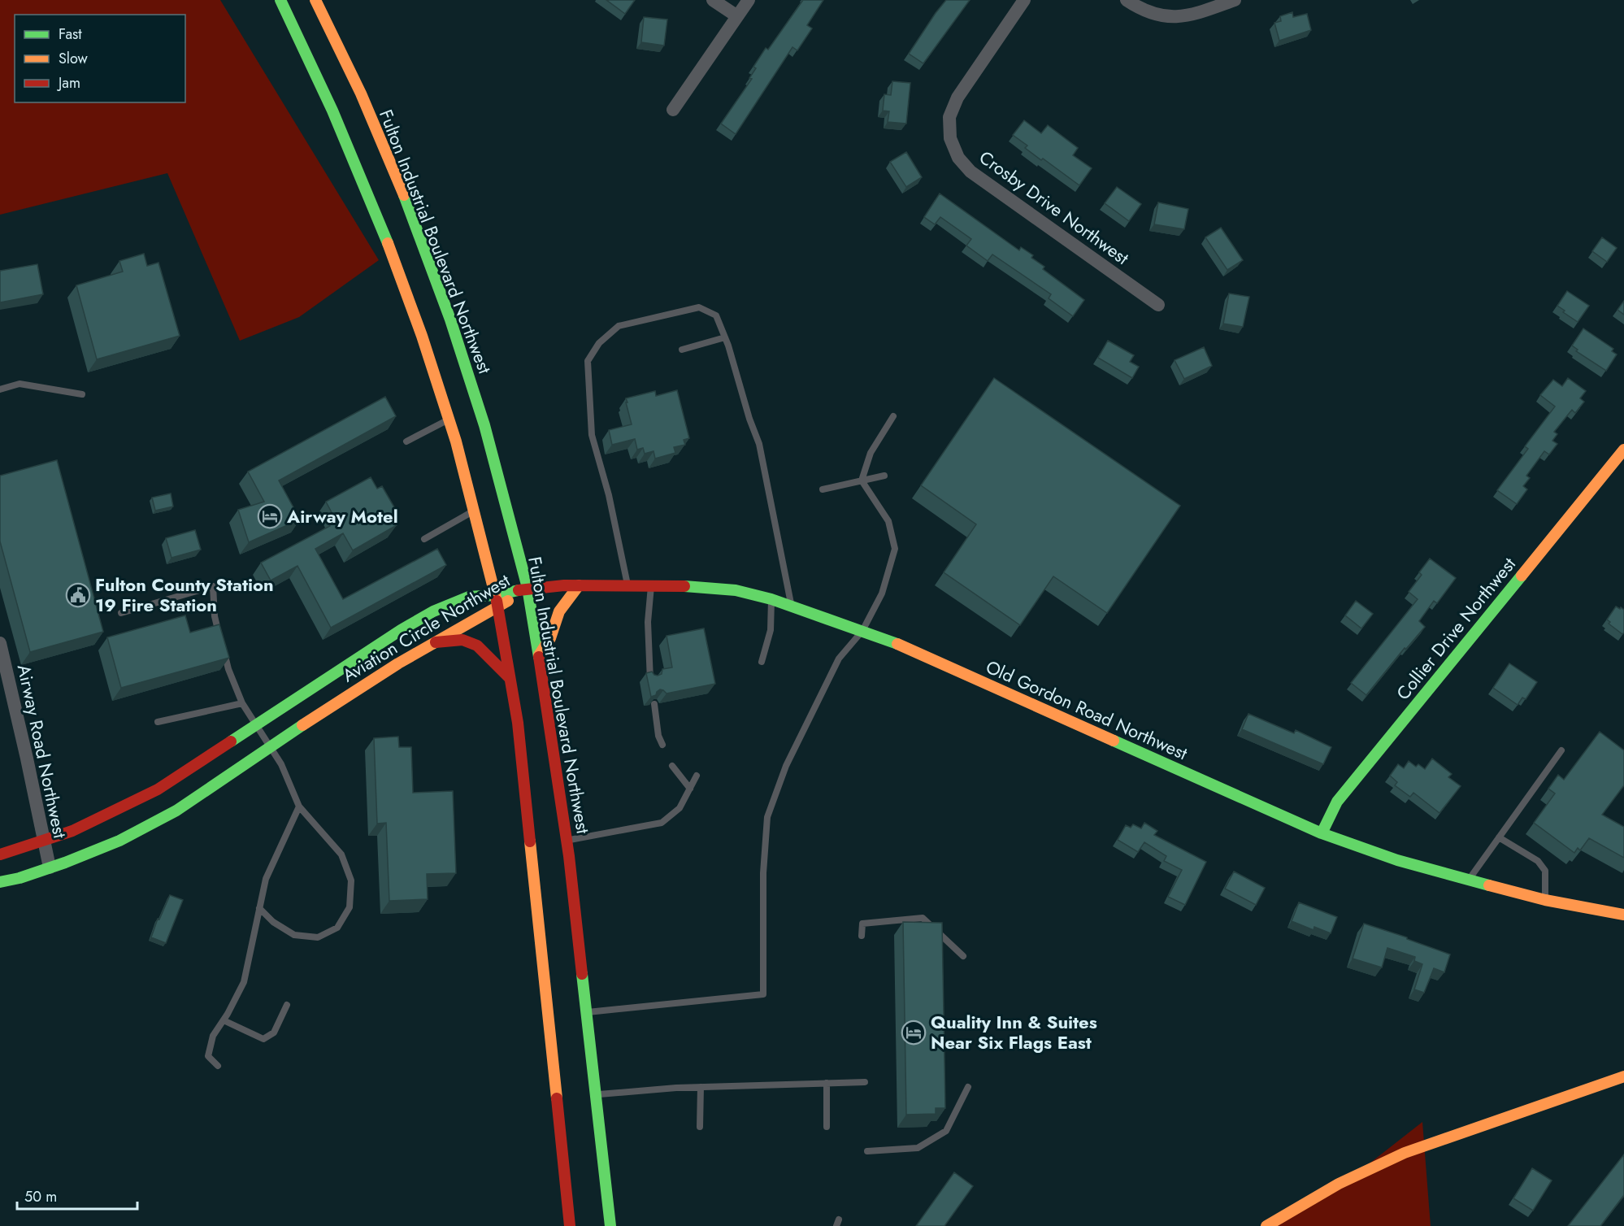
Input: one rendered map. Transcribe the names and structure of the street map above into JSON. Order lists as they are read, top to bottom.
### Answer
{
  "streets": {
    "main road": [
      "Fulton Industrial Boulevard Northwest",
      "Aviation Circle Northwest",
      "Collier Drive Northwest",
      "Old Gordon Road Northwest"
    ],
    "street": ["Crosby Drive Northwest", "Airway Road Northwest"]
  },
  "crossings": [
    ["Fulton Industrial Boulevard Northwest", "Aviation Circle Northwest"],
    ["Fulton Industrial Boulevard Northwest", "Old Gordon Road Northwest"],
    ["Aviation Circle Northwest", "Old Gordon Road Northwest"],
    ["Aviation Circle Northwest", "Airway Road Northwest"],
    ["Collier Drive Northwest", "Old Gordon Road Northwest"]
  ],
  "places": {
    "hotel": ["Airway Motel", "Quality Inn & Suites Near Six Flags East"],
    "public building": ["Fulton County Station 19 Fire Station"]
  },
  "legend": ["Fast", "Slow", "Jam"],
  "scale_bar": "50 m"
}
